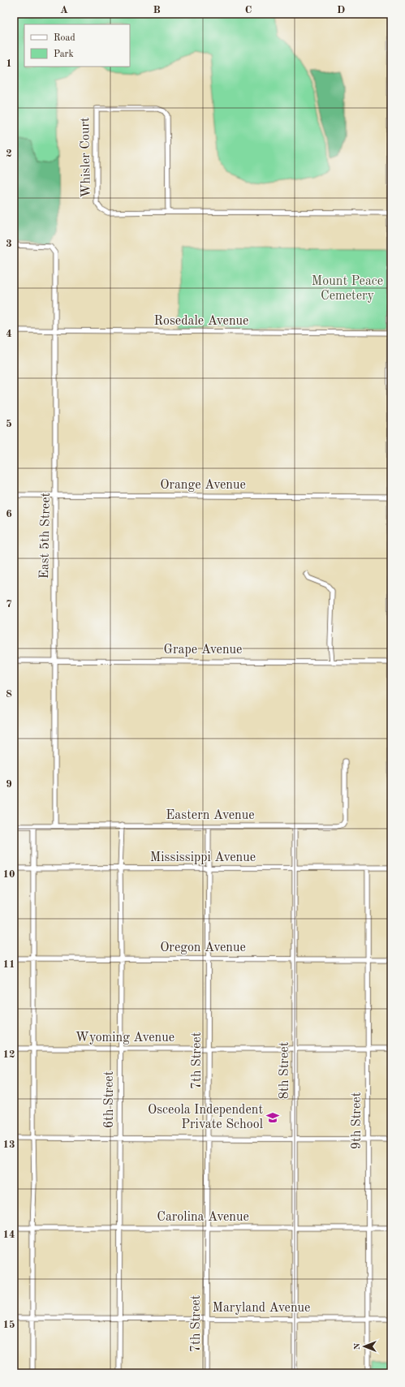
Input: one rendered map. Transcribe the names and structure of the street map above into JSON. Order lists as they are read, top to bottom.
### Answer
{
  "streets": {
    "street": [
      "Whisler Court",
      "Rosedale Avenue",
      "Orange Avenue",
      "East 5th Street",
      "Grape Avenue",
      "Eastern Avenue",
      "Mississippi Avenue",
      "Oregon Avenue",
      "Wyoming Avenue",
      "7th Street",
      "8th Street",
      "6th Street",
      "9th Street",
      "Carolina Avenue",
      "Maryland Avenue"
    ]
  },
  "crossings": [
    ["Rosedale Avenue", "East 5th Street"],
    ["Orange Avenue", "East 5th Street"],
    ["East 5th Street", "Grape Avenue"],
    ["East 5th Street", "Eastern Avenue"],
    ["Eastern Avenue", "7th Street"],
    ["Eastern Avenue", "8th Street"],
    ["Eastern Avenue", "6th Street"],
    ["Mississippi Avenue", "7th Street"],
    ["Mississippi Avenue", "8th Street"],
    ["Mississippi Avenue", "6th Street"],
    ["Mississippi Avenue", "9th Street"],
    ["Oregon Avenue", "7th Street"],
    ["Oregon Avenue", "8th Street"],
    ["Oregon Avenue", "6th Street"],
    ["Oregon Avenue", "9th Street"],
    ["Wyoming Avenue", "7th Street"],
    ["Wyoming Avenue", "8th Street"],
    ["Wyoming Avenue", "6th Street"],
    ["Wyoming Avenue", "9th Street"],
    ["7th Street", "Carolina Avenue"],
    ["7th Street", "Maryland Avenue"],
    ["8th Street", "Carolina Avenue"],
    ["8th Street", "Maryland Avenue"],
    ["6th Street", "Carolina Avenue"],
    ["6th Street", "Maryland Avenue"],
    ["9th Street", "Carolina Avenue"],
    ["9th Street", "Maryland Avenue"]
  ],
  "parks": ["Mount Peace Cemetery"],
  "places": {
    "school or university": ["Osceola Independent Private School"]
  },
  "legend": ["Road", "Park"],
  "north": "left",
  "grid": {
    "columns": [
      "A",
      "B",
      "C",
      "D"
    ],
    "rows": [
      "1",
      "2",
      "3",
      "4",
      "5",
      "6",
      "7",
      "8",
      "9",
      "10",
      "11",
      "12",
      "13",
      "14",
      "15"
    ]
  }
}
